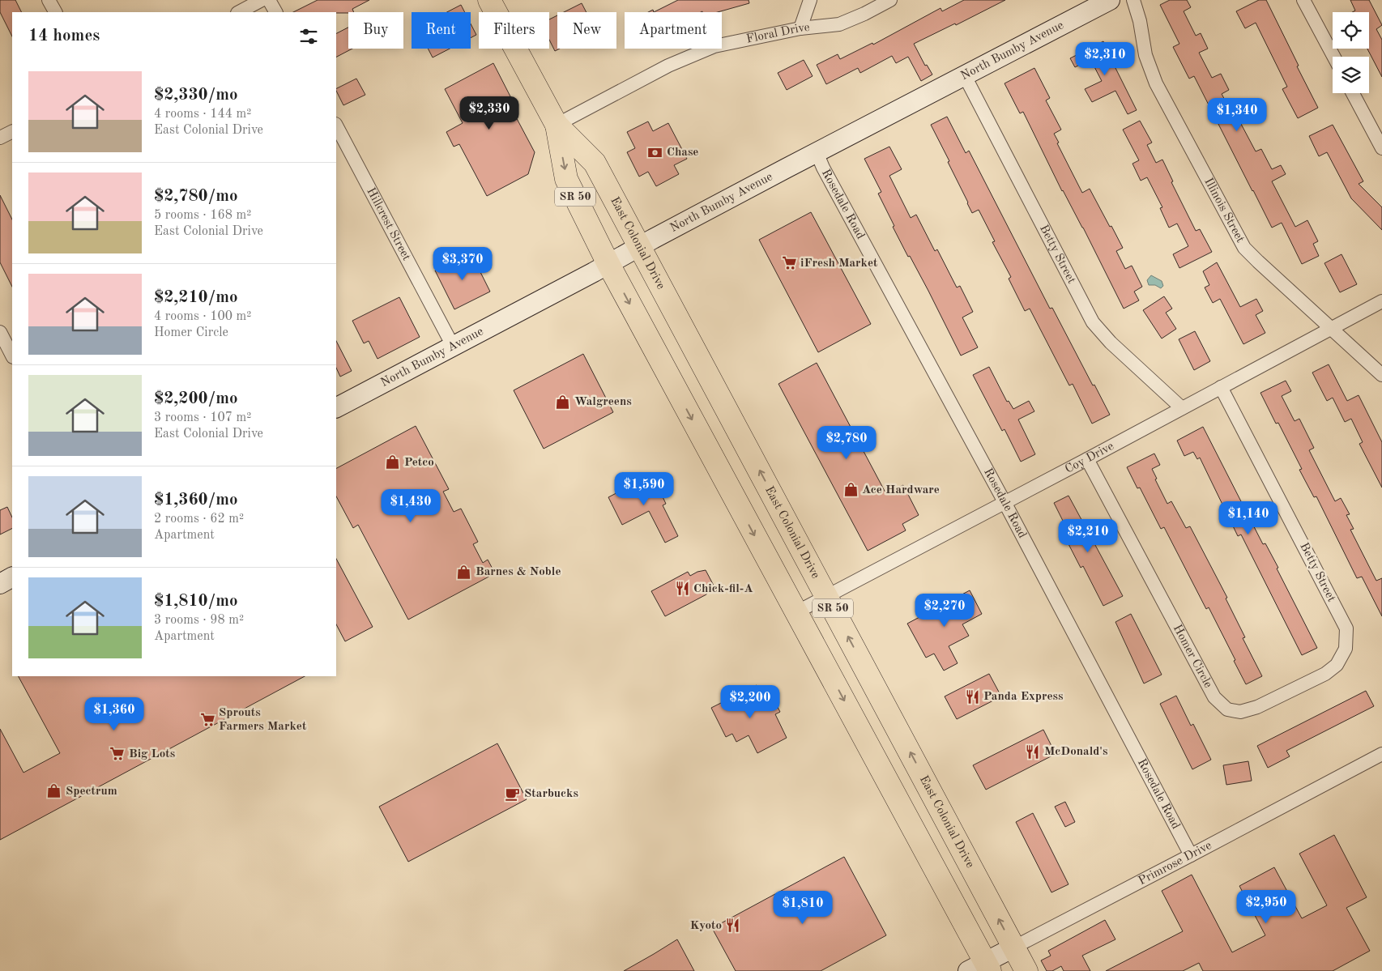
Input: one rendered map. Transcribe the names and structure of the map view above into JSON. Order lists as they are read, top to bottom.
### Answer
{
  "streets": {
    "highway": ["SR 50", "East Colonial Drive"],
    "street": [
      "Floral Drive",
      "North Bumby Avenue",
      "Rosedale Road",
      "Illinois Street",
      "Hillcrest Street",
      "Betty Street",
      "Coy Drive",
      "Homer Circle",
      "Primrose Drive"
    ]
  },
  "crossings": [
    ["Floral Drive", "East Colonial Drive"],
    ["North Bumby Avenue", "Rosedale Road"],
    ["North Bumby Avenue", "Hillcrest Street"],
    ["North Bumby Avenue", "East Colonial Drive"],
    ["North Bumby Avenue", "Betty Street"],
    ["Rosedale Road", "Coy Drive"],
    ["Rosedale Road", "Primrose Drive"],
    ["Illinois Street", "Coy Drive"],
    ["East Colonial Drive", "Coy Drive"],
    ["East Colonial Drive", "Primrose Drive"],
    ["Betty Street", "Coy Drive"],
    ["Betty Street", "Homer Circle"],
    ["Coy Drive", "Homer Circle"]
  ],
  "places": {
    "bank": ["Chase"],
    "supermarket": ["iFresh Market", "Sprouts Farmers Market", "Big Lots"],
    "shop": [
      "Walgreens",
      "Petco",
      "Ace Hardware",
      "Barnes & Noble",
      "Spectrum"
    ],
    "restaurant": [
      "Chick-fil-A",
      "Panda Express",
      "McDonald's",
      "Kyoto"
    ],
    "cafe": ["Starbucks"]
  },
  "page": {
    "chip": [
      "Buy",
      "Rent",
      "Filters",
      "New",
      "Apartment"
    ],
    "heading": "14 homes",
    "price": [
      "$2,310",
      "$2,330",
      "$1,340",
      "$3,370",
      "$2,780",
      "$1,590",
      "$1,430",
      "$1,140",
      "$2,210",
      "$2,270",
      "$2,200",
      "$1,360",
      "$2,950",
      "$1,810"
    ],
    "list": [
      {
        "name": "$2,330/mo",
        "note": "4 rooms · 144 m² · East Colonial Drive"
      },
      {
        "name": "$2,780/mo",
        "note": "5 rooms · 168 m² · East Colonial Drive"
      },
      {
        "name": "$2,210/mo",
        "note": "4 rooms · 100 m² · Homer Circle"
      },
      {
        "name": "$2,200/mo",
        "note": "3 rooms · 107 m² · East Colonial Drive"
      },
      {
        "name": "$1,360/mo",
        "note": "2 rooms · 62 m² · Apartment"
      },
      {
        "name": "$1,810/mo",
        "note": "3 rooms · 98 m² · Apartment"
      }
    ]
  }
}
